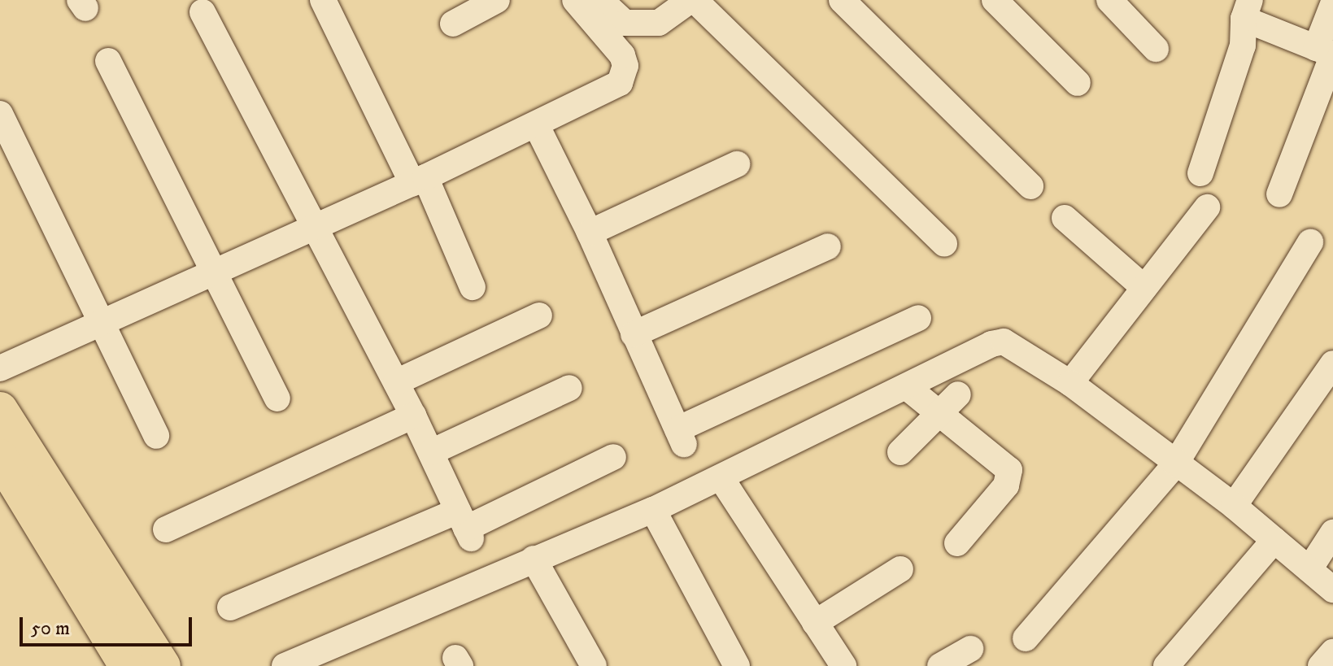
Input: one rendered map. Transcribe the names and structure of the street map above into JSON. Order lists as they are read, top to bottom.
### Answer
{
  "scale_bar": "50 m"
}
